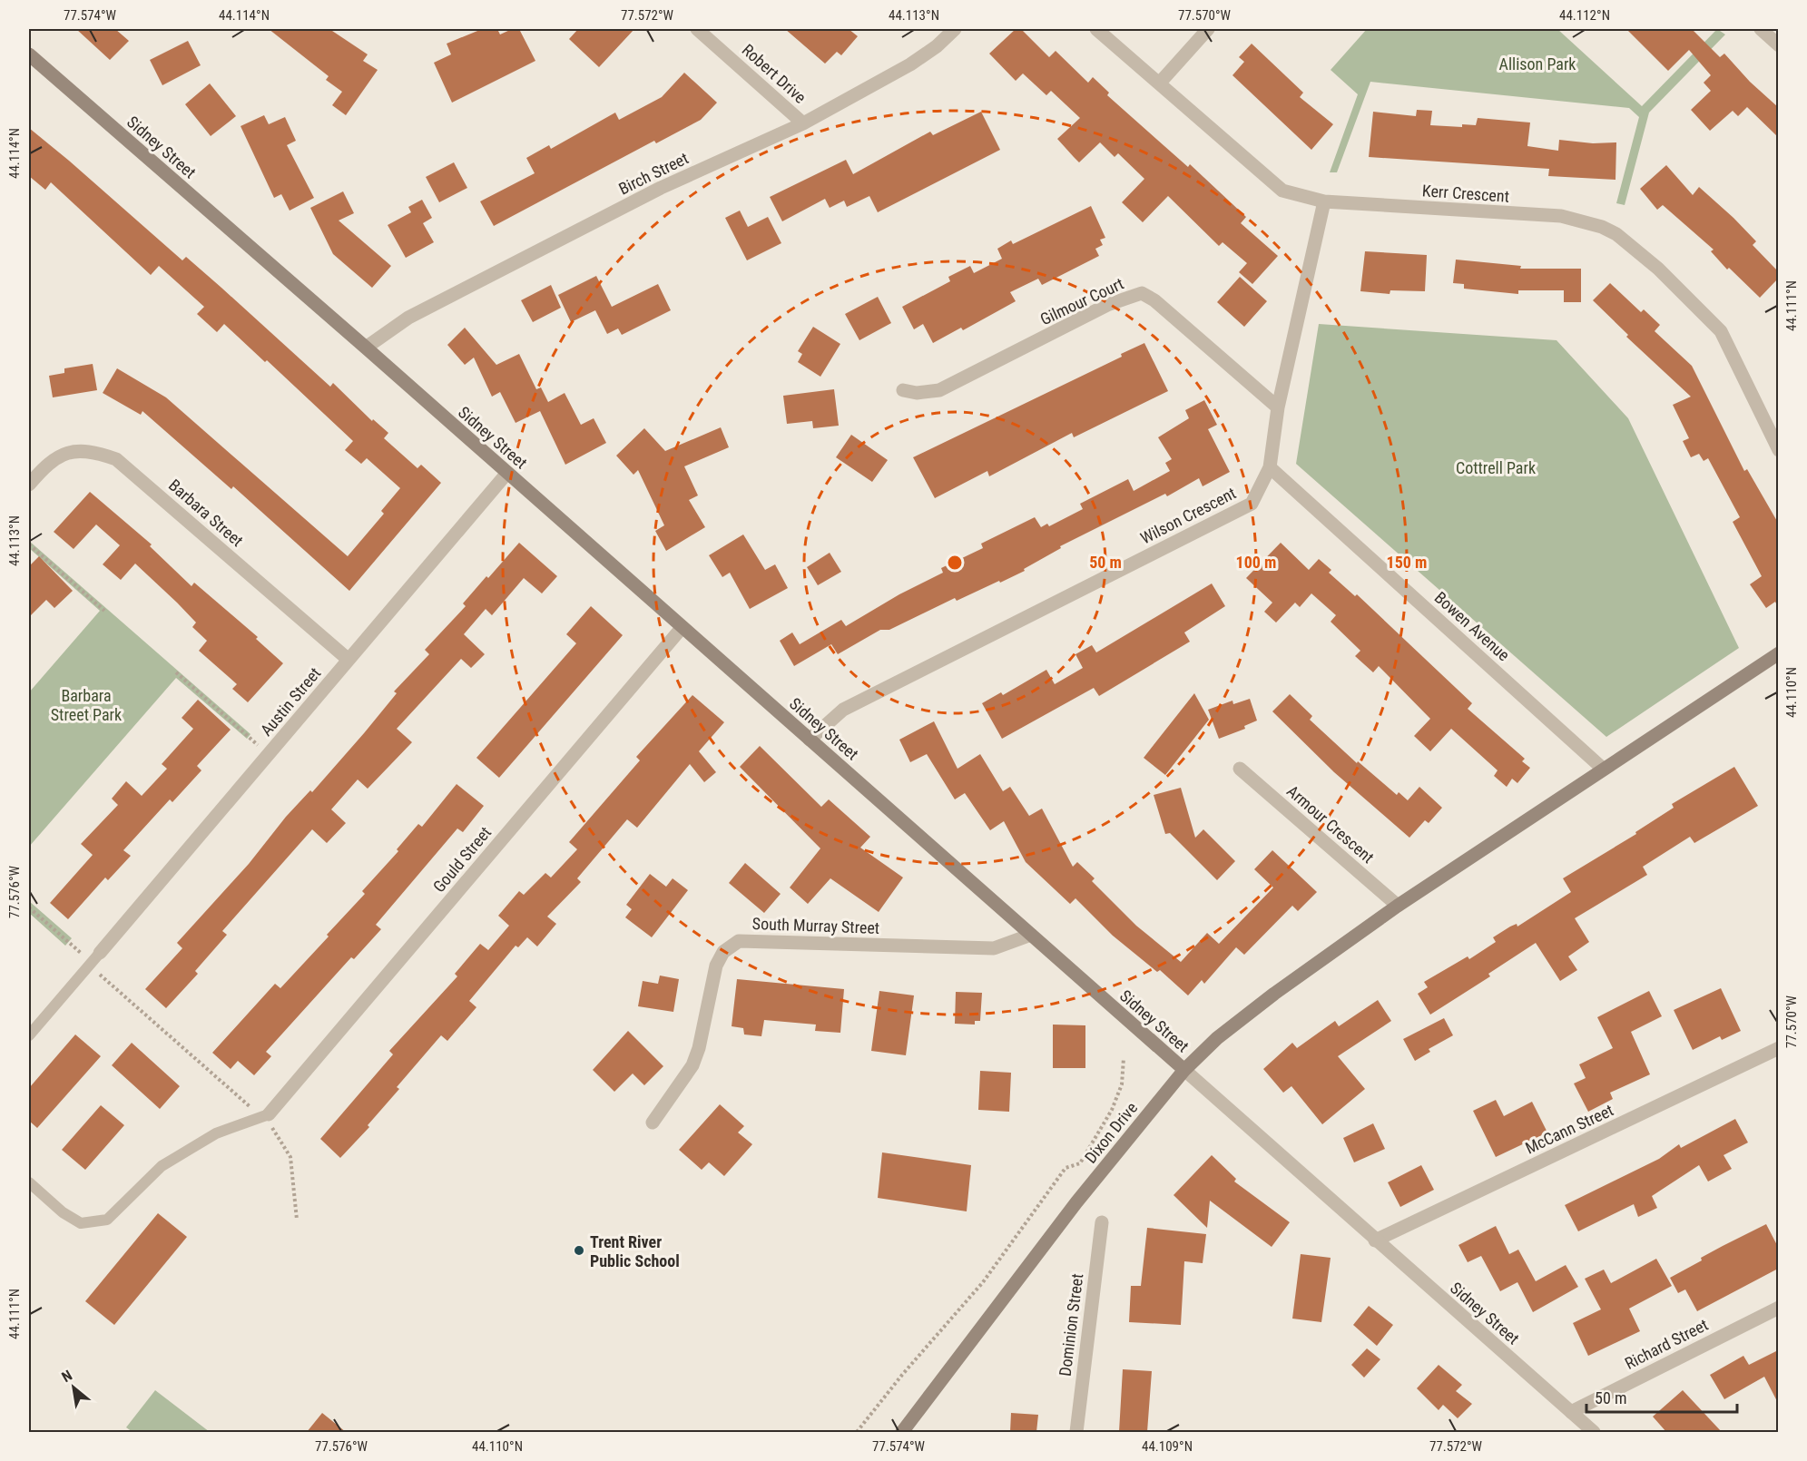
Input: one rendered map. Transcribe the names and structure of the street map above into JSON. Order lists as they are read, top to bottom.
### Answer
{
  "streets": {
    "main road": ["Sidney Street", "Dixon Drive"],
    "street": [
      "Robert Drive",
      "Birch Street",
      "Kerr Crescent",
      "Gilmour Court",
      "Barbara Street",
      "Wilson Crescent",
      "Bowen Avenue",
      "Austin Street",
      "Armour Crescent",
      "Gould Street",
      "South Murray Street",
      "McCann Street",
      "Dominion Street",
      "Richard Street"
    ]
  },
  "crossings": [
    ["Robert Drive", "Birch Street"],
    ["Sidney Street", "Birch Street"],
    ["Sidney Street", "Wilson Crescent"],
    ["Sidney Street", "Austin Street"],
    ["Sidney Street", "Gould Street"],
    ["Sidney Street", "South Murray Street"],
    ["Sidney Street", "McCann Street"],
    ["Sidney Street", "Dixon Drive"],
    ["Sidney Street", "Richard Street"],
    ["Kerr Crescent", "Wilson Crescent"],
    ["Gilmour Court", "Wilson Crescent"],
    ["Barbara Street", "Austin Street"],
    ["Wilson Crescent", "Bowen Avenue"],
    ["Bowen Avenue", "Dixon Drive"],
    ["Armour Crescent", "Dixon Drive"]
  ],
  "parks": ["Allison Park", "Cottrell Park", "Barbara Street Park"],
  "places": ["Trent River Public School"],
  "scale_bar": "50 m",
  "north": "top left",
  "coordinates": [
    "77.574°W",
    "44.114°N",
    "77.572°W",
    "44.113°N",
    "77.570°W",
    "44.112°N",
    "44.111°N",
    "44.110°N",
    "77.576°W",
    "44.109°N"
  ],
  "rings": ["50 m", "100 m", "150 m"]
}
